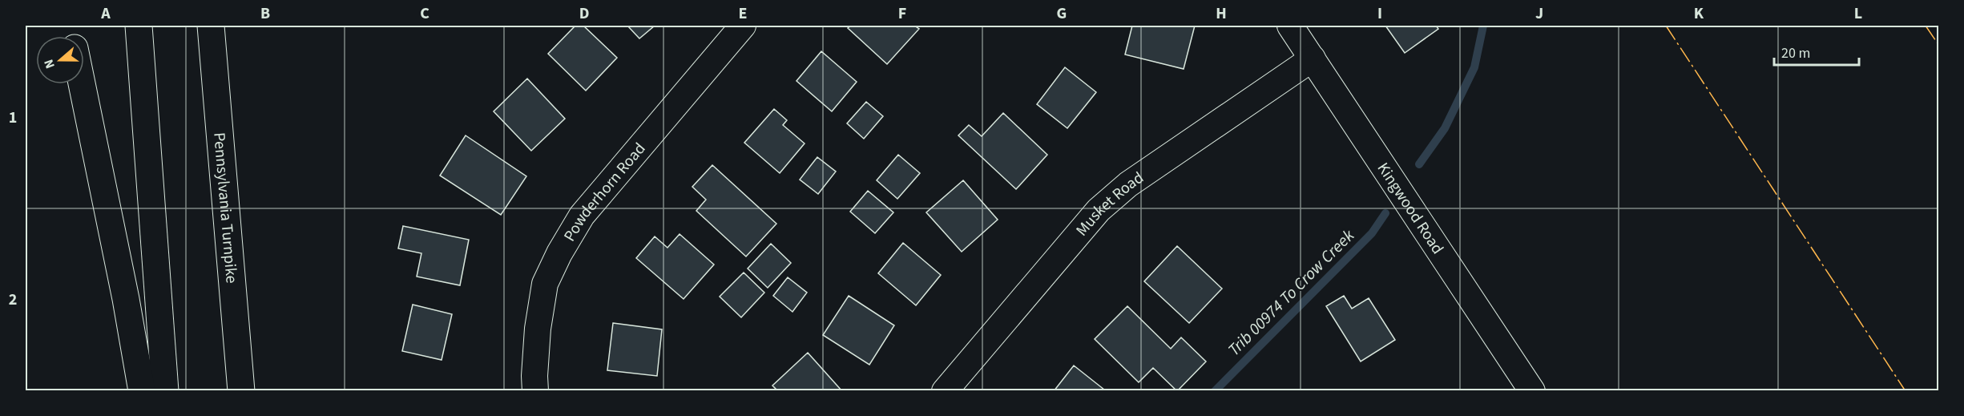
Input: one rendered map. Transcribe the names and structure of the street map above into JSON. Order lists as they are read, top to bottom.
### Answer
{
  "streets": {
    "highway": ["Pennsylvania Turnpike"],
    "street": ["Powderhorn Road", "Musket Road", "Kingwood Road"]
  },
  "crossings": [
    ["Musket Road", "Kingwood Road"]
  ],
  "water": ["Trib 00974 To Crow Creek"],
  "scale_bar": "20 m",
  "north": "left",
  "grid": {
    "columns": [
      "A",
      "B",
      "C",
      "D",
      "E",
      "F",
      "G",
      "H",
      "I",
      "J",
      "K",
      "L"
    ],
    "rows": ["1", "2"]
  }
}
